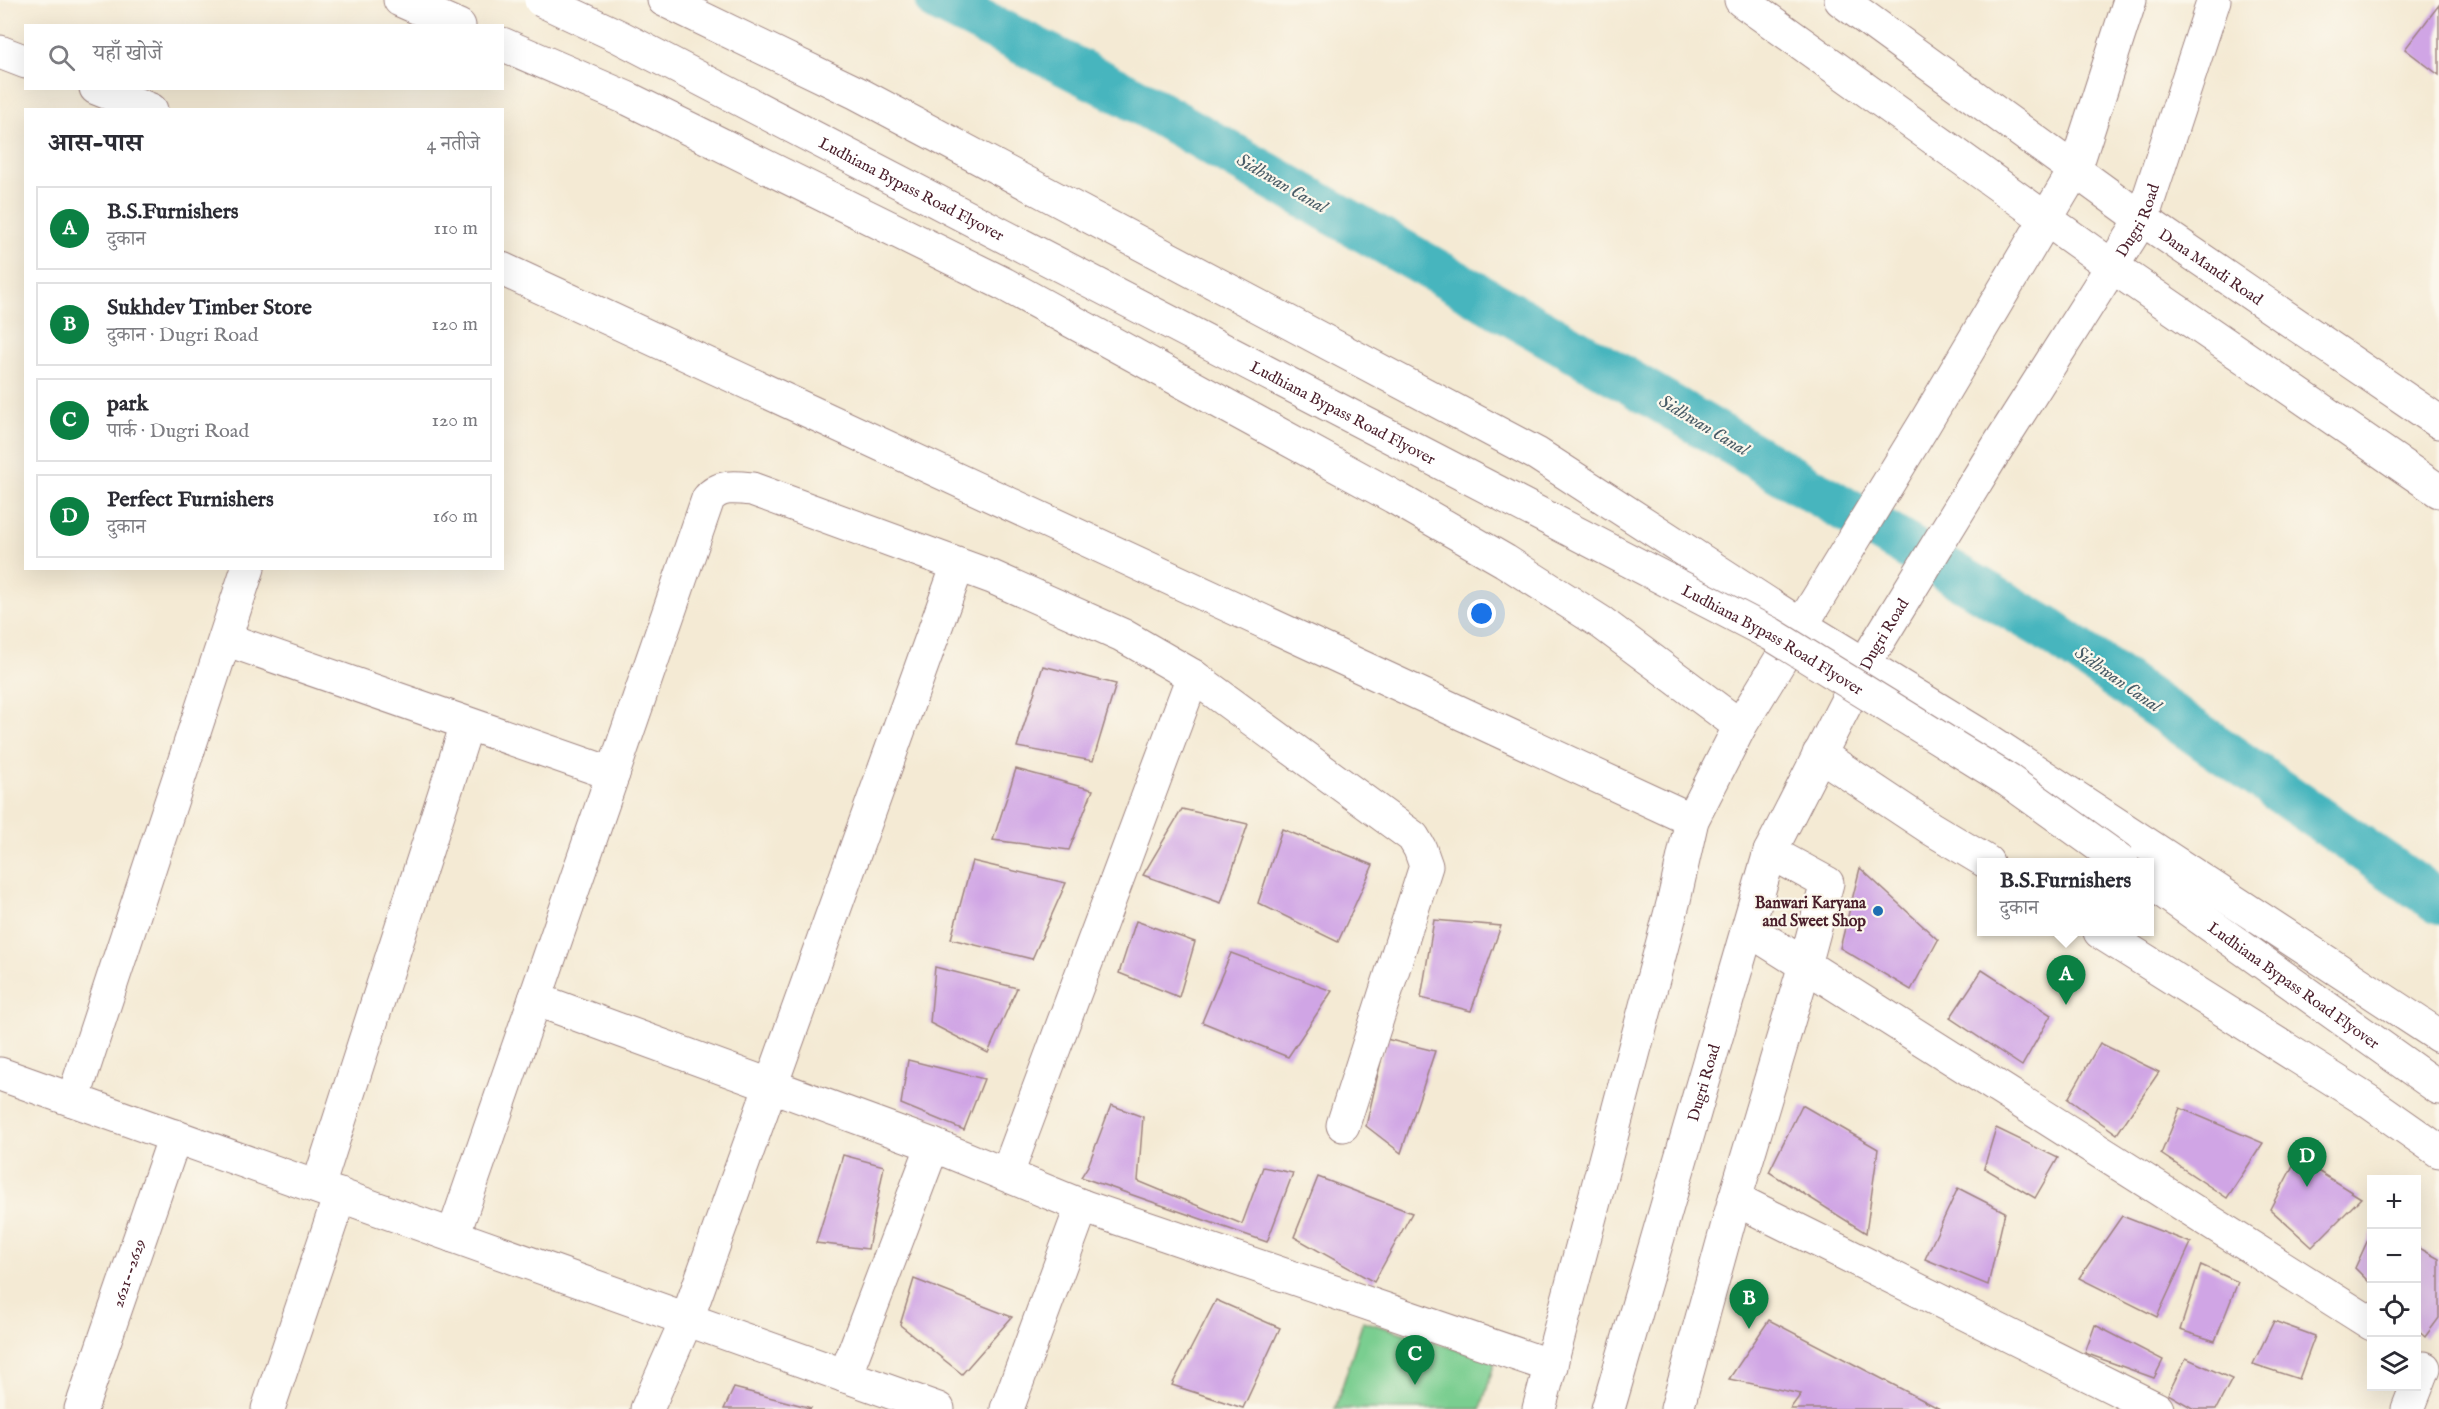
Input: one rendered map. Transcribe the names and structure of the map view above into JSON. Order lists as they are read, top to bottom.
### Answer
{
  "streets": {
    "main road": [
      "Ludhiana Bypass Road Flyover",
      "Dugri Road",
      "Dana Mandi Road",
      "2621--2629"
    ]
  },
  "crossings": [
    ["Dugri Road", "Dana Mandi Road"]
  ],
  "water": ["Sidhwan Canal"],
  "places": ["Banwari Karyana and Sweet Shop"],
  "page": {
    "search": "यहाँ खोजें",
    "heading": ["आस-पास", "4 नतीजे"],
    "list": [
      {
        "mark": "A",
        "name": "B.S.Furnishers",
        "note": "दुकान",
        "value": "110 m"
      },
      {
        "mark": "B",
        "name": "Sukhdev Timber Store",
        "note": "दुकान · Dugri Road",
        "value": "120 m"
      },
      {
        "mark": "C",
        "name": "park",
        "note": "पार्क · Dugri Road",
        "value": "120 m"
      },
      {
        "mark": "D",
        "name": "Perfect Furnishers",
        "note": "दुकान",
        "value": "160 m"
      }
    ],
    "popup": ["B.S.Furnishers", "दुकान"],
    "pins": [
      "A",
      "D",
      "B",
      "C"
    ],
    "map_buttons": ["+", "−"]
  }
}
